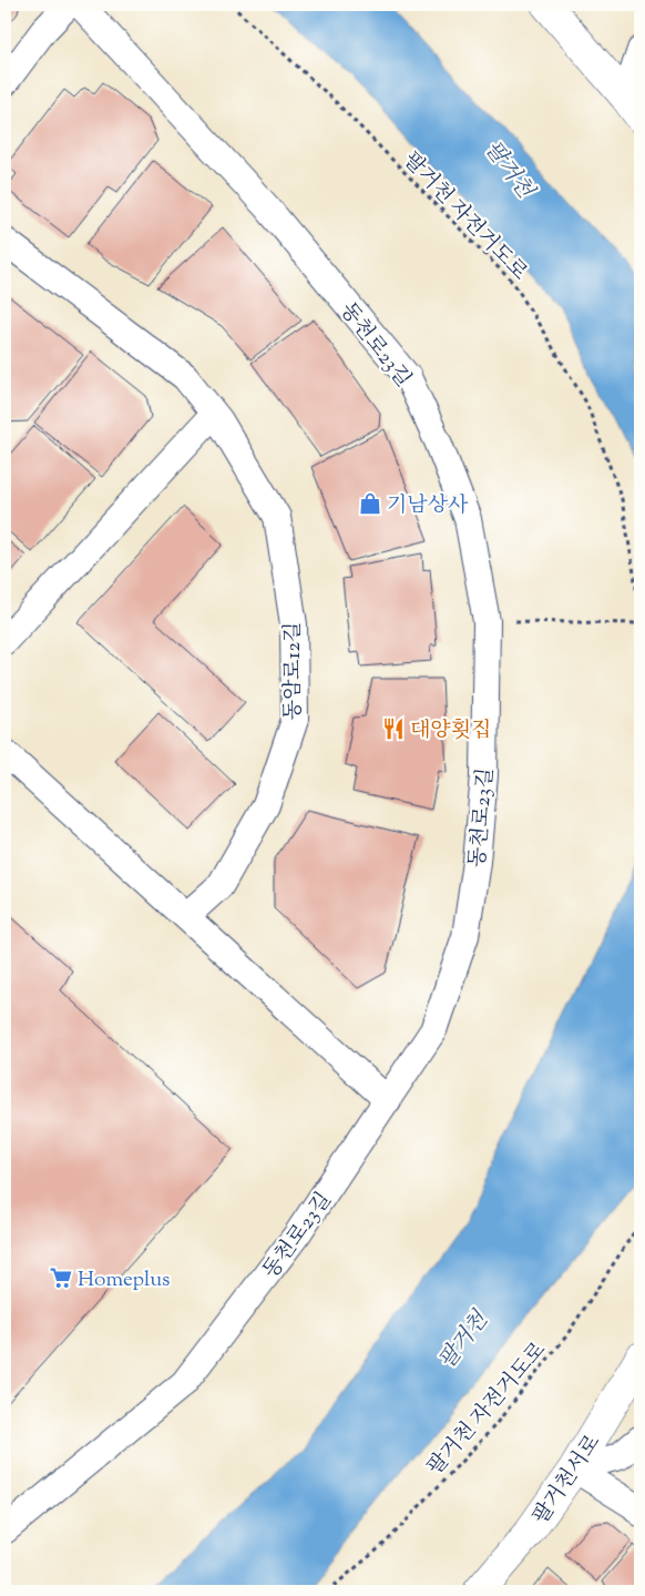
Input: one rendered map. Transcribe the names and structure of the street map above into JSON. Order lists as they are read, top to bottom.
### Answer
{
  "streets": {
    "main road": ["팔거천서로"],
    "street": ["동천로23길", "동암로12길"],
    "path": ["팔거천 자전거도로"]
  },
  "water": ["팔거천"],
  "places": {
    "shop": ["기남상사"],
    "restaurant": ["대양횟집"],
    "supermarket": ["Homeplus"]
  }
}
